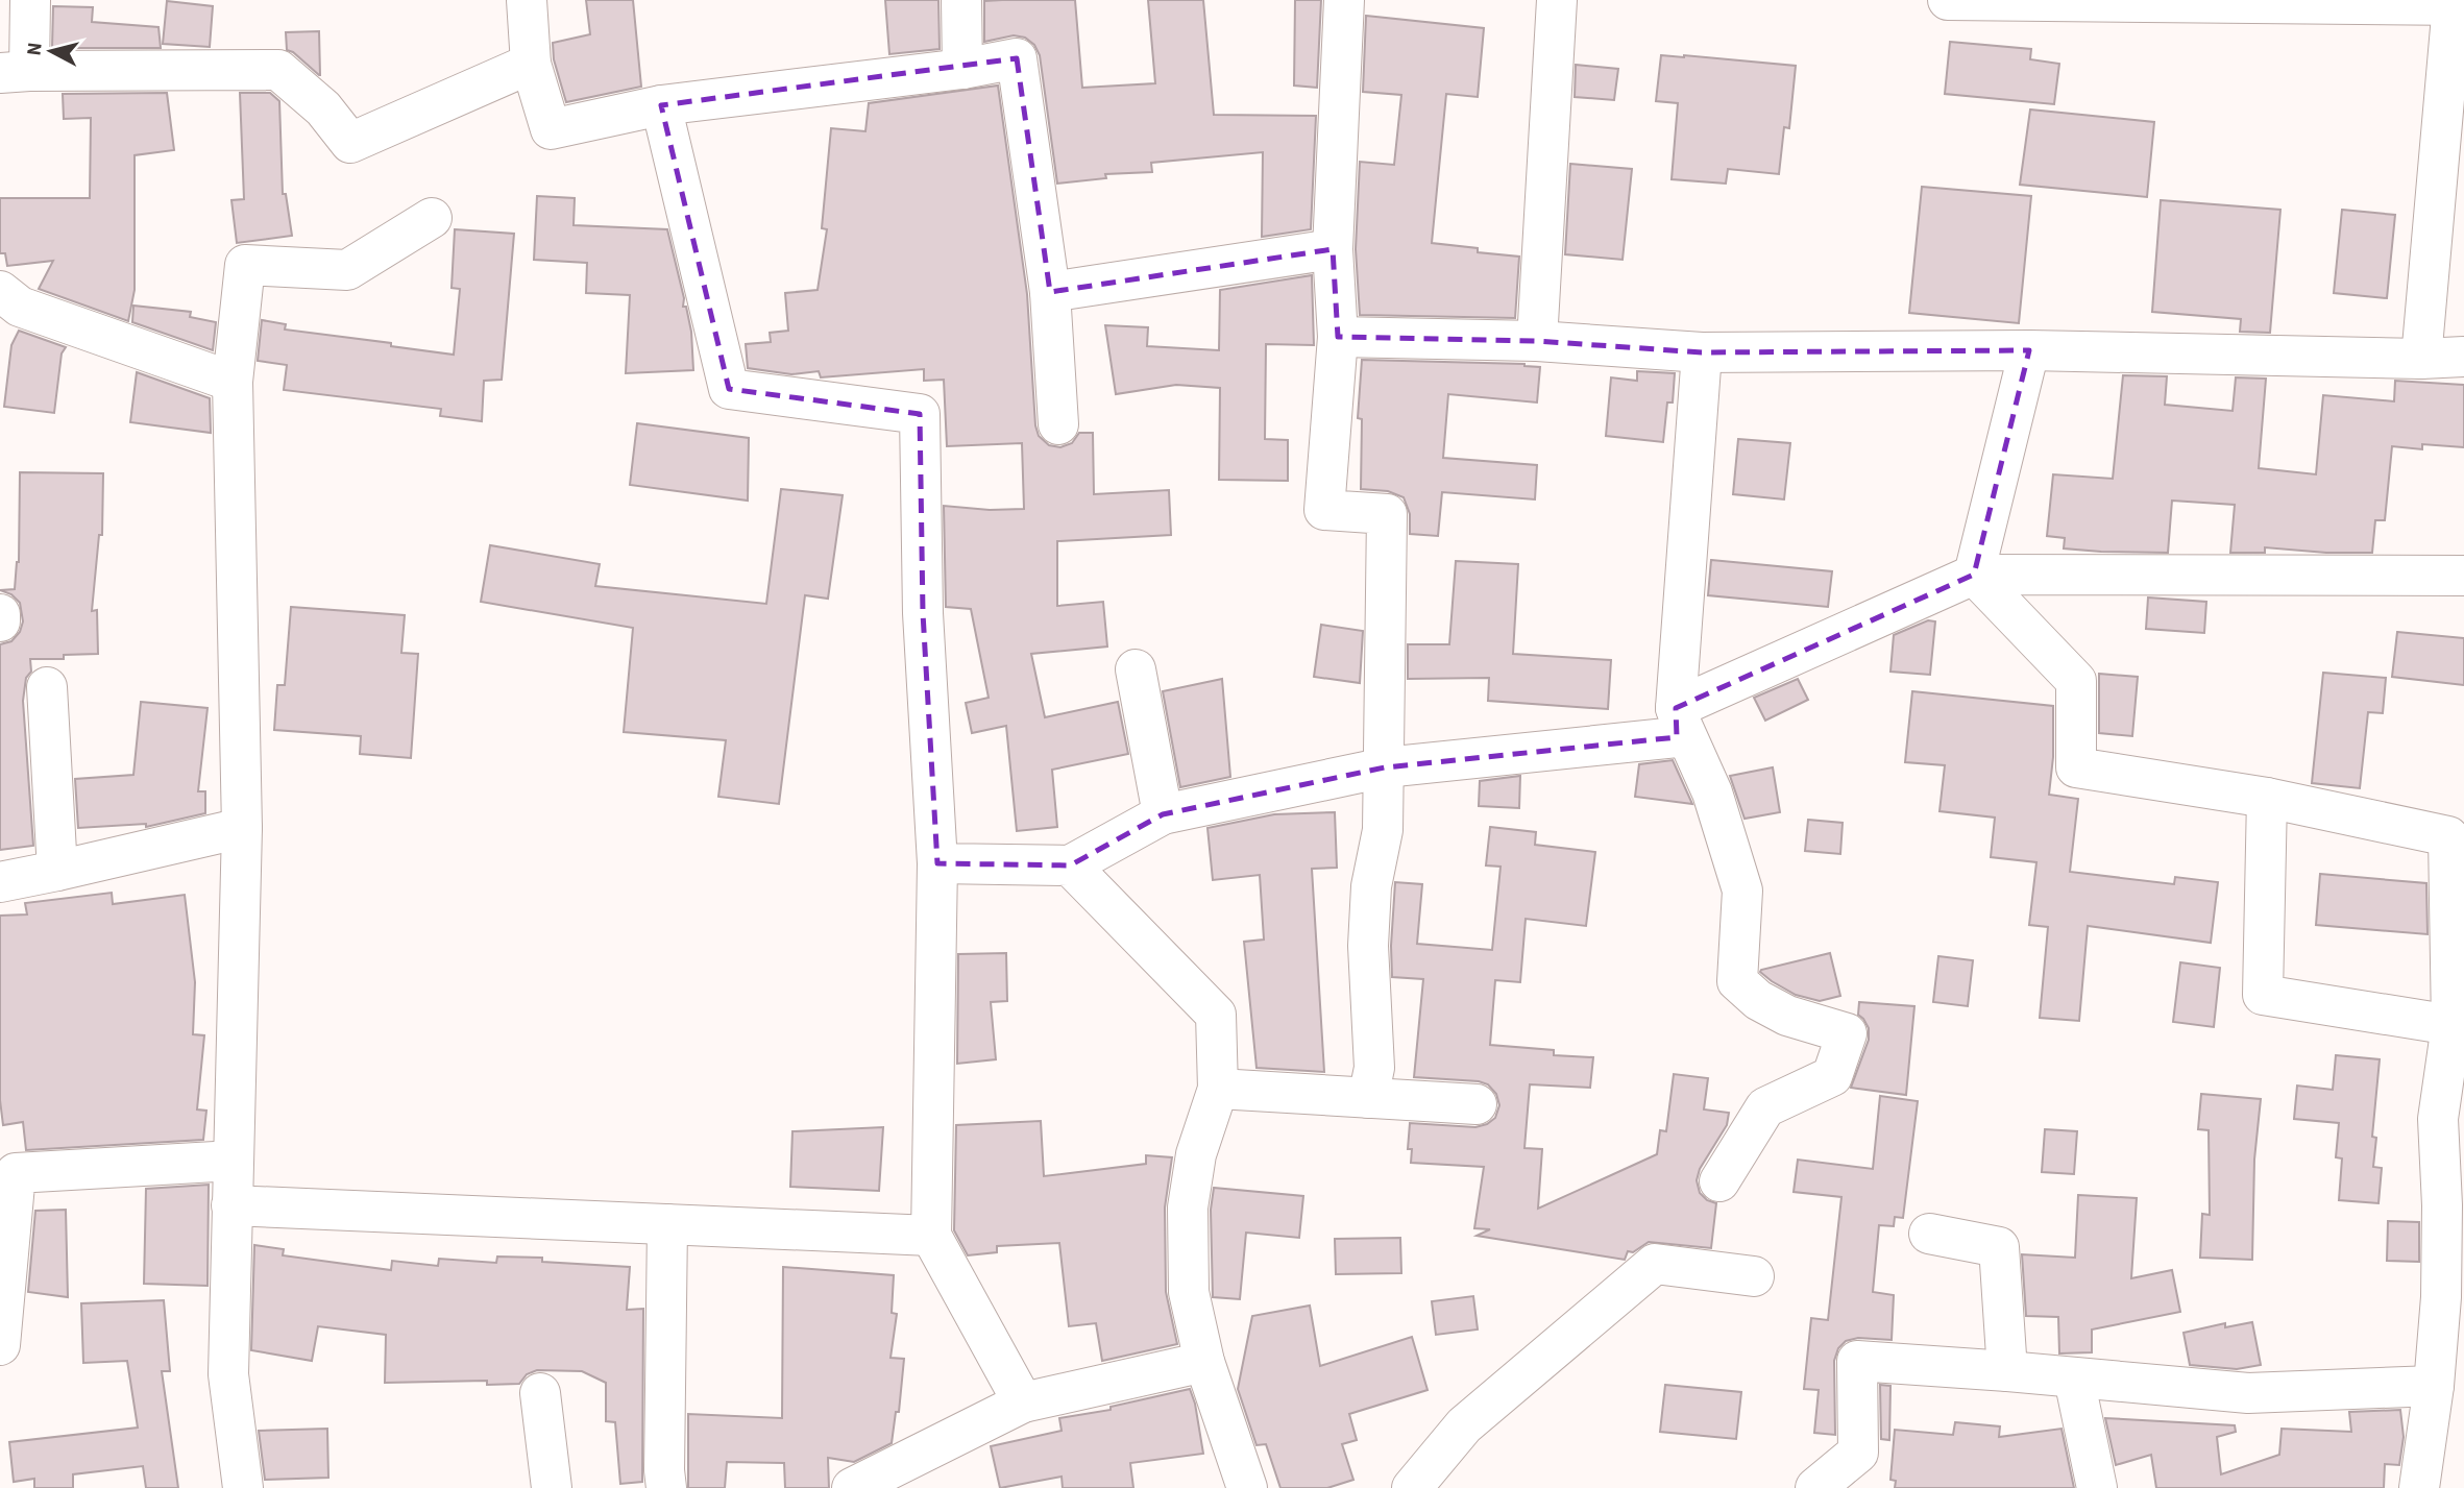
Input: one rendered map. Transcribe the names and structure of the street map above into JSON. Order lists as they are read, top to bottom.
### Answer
{
  "north": "left"
}
